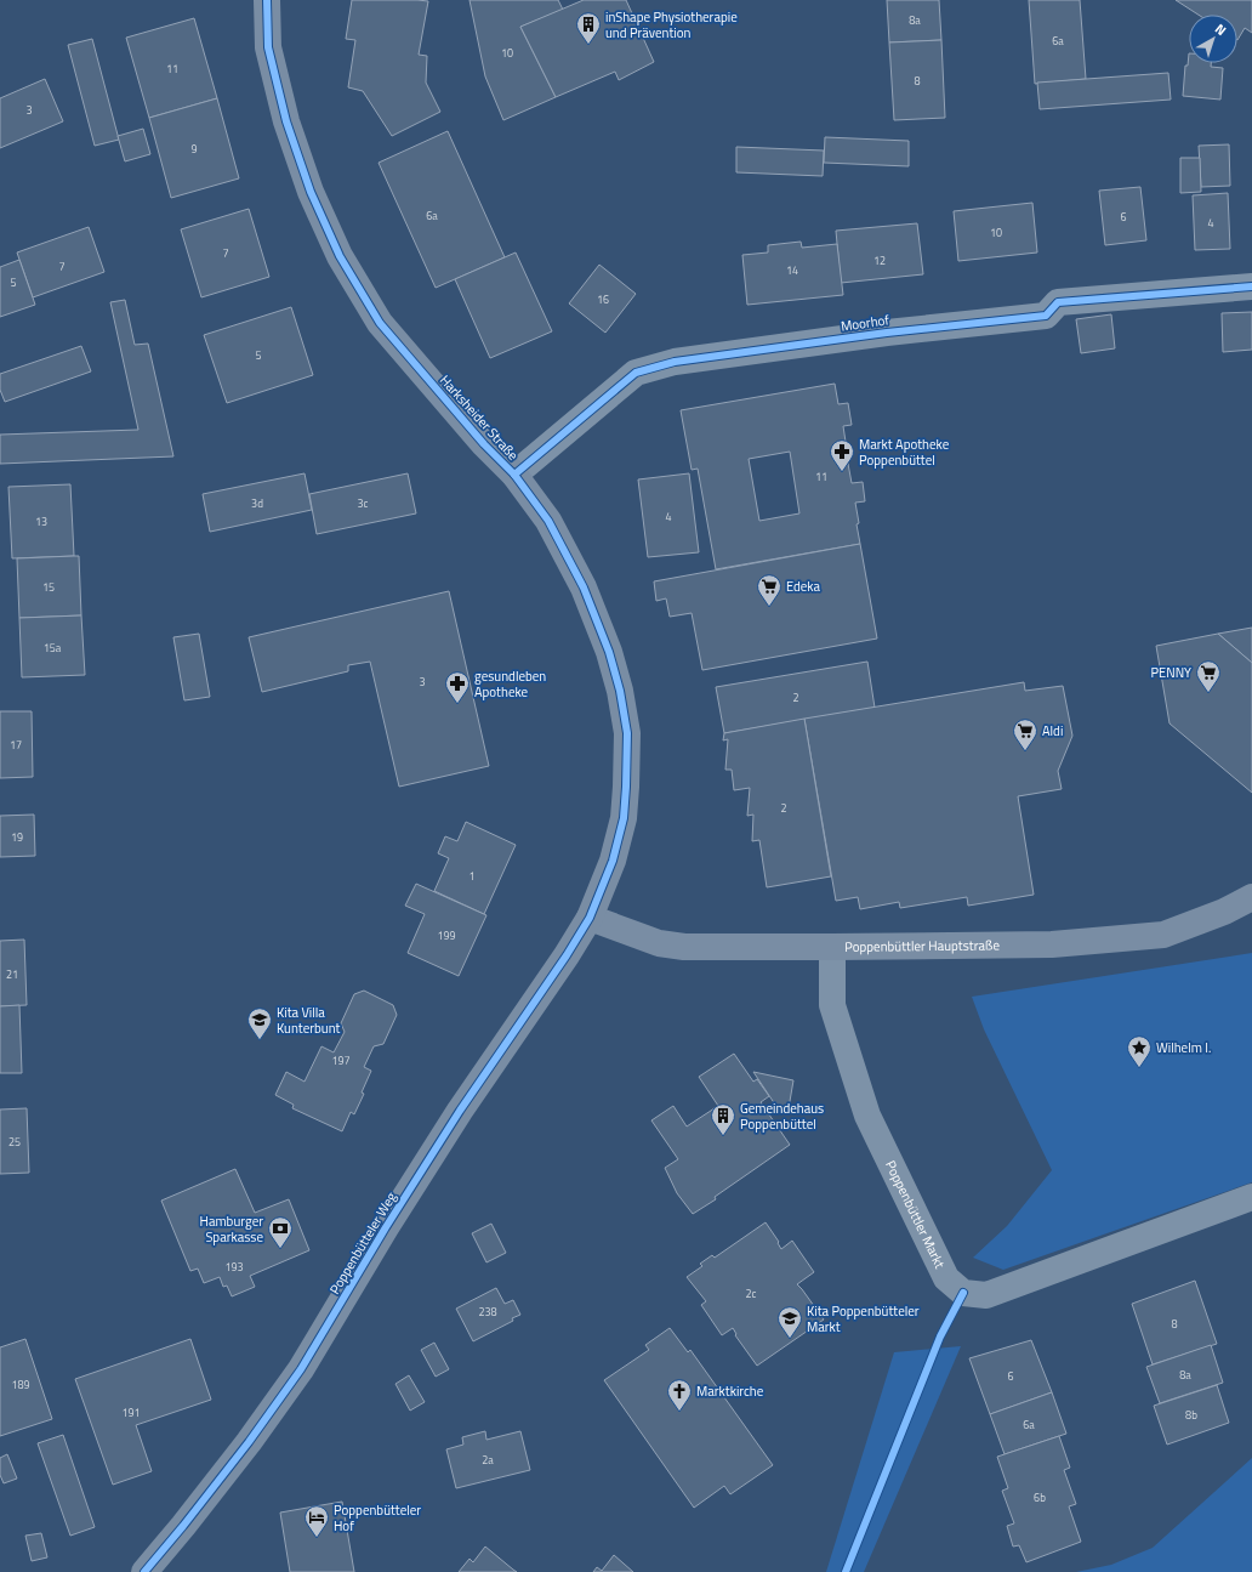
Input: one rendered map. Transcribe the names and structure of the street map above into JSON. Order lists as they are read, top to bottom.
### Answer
{
  "streets": {
    "main road": ["Harksheider Straße", "Poppenbüttler Hauptstraße", "Poppenbütteler Weg"],
    "street": ["Moorhof", "Poppenbüttler Markt"]
  },
  "crossings": [
    ["Moorhof", "Harksheider Straße"],
    ["Harksheider Straße", "Poppenbüttler Hauptstraße"],
    ["Harksheider Straße", "Poppenbütteler Weg"],
    ["Poppenbüttler Hauptstraße", "Poppenbüttler Markt"],
    ["Poppenbüttler Hauptstraße", "Poppenbütteler Weg"]
  ],
  "places": {
    "building": ["inShape Physiotherapie und Prävention", "Gemeindehaus Poppenbüttel"],
    "pharmacy": ["Markt Apotheke Poppenbüttel", "gesundleben Apotheke"],
    "supermarket": ["Edeka", "PENNY", "Aldi"],
    "school or university": ["Kita Villa Kunterbunt", "Kita Poppenbütteler Markt"],
    "place": ["Wilhelm I."],
    "bank": ["Hamburger Sparkasse"],
    "church": ["Marktkirche"],
    "hotel": ["Poppenbütteler Hof"]
  },
  "house_numbers": [
    "8a",
    "6a",
    "10",
    "11",
    "8",
    "3",
    "9",
    "6a",
    "6",
    "4",
    "10",
    "7",
    "12",
    "7",
    "14",
    "5",
    "16",
    "5",
    "11",
    "3d",
    "3c",
    "4",
    "13",
    "15",
    "15a",
    "3",
    "2",
    "17",
    "2",
    "19",
    "1",
    "199",
    "21",
    "197",
    "25",
    "193",
    "2c",
    "238",
    "8",
    "8a",
    "6",
    "189",
    "191",
    "8b",
    "6a",
    "2a",
    "6b"
  ],
  "north": "top right"
}
